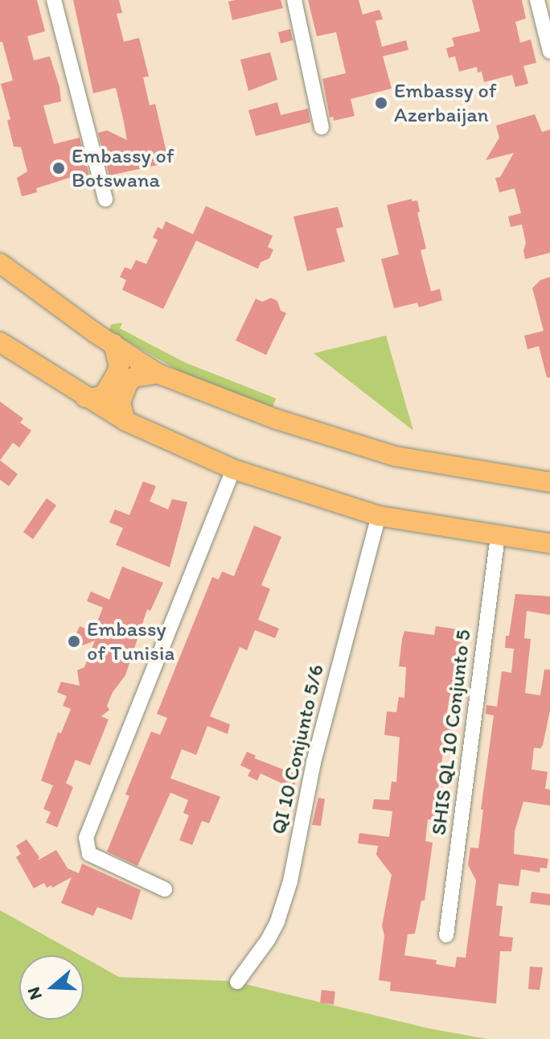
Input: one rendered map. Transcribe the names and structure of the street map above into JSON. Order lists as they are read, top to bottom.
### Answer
{
  "streets": {
    "street": ["SHIS QL 10 Conjunto 5", "QI 10 Conjunto 5/6"]
  },
  "places": ["Embassy of Azerbaijan", "Embassy of Botswana", "Embassy of Tunisia"],
  "north": "left"
}
